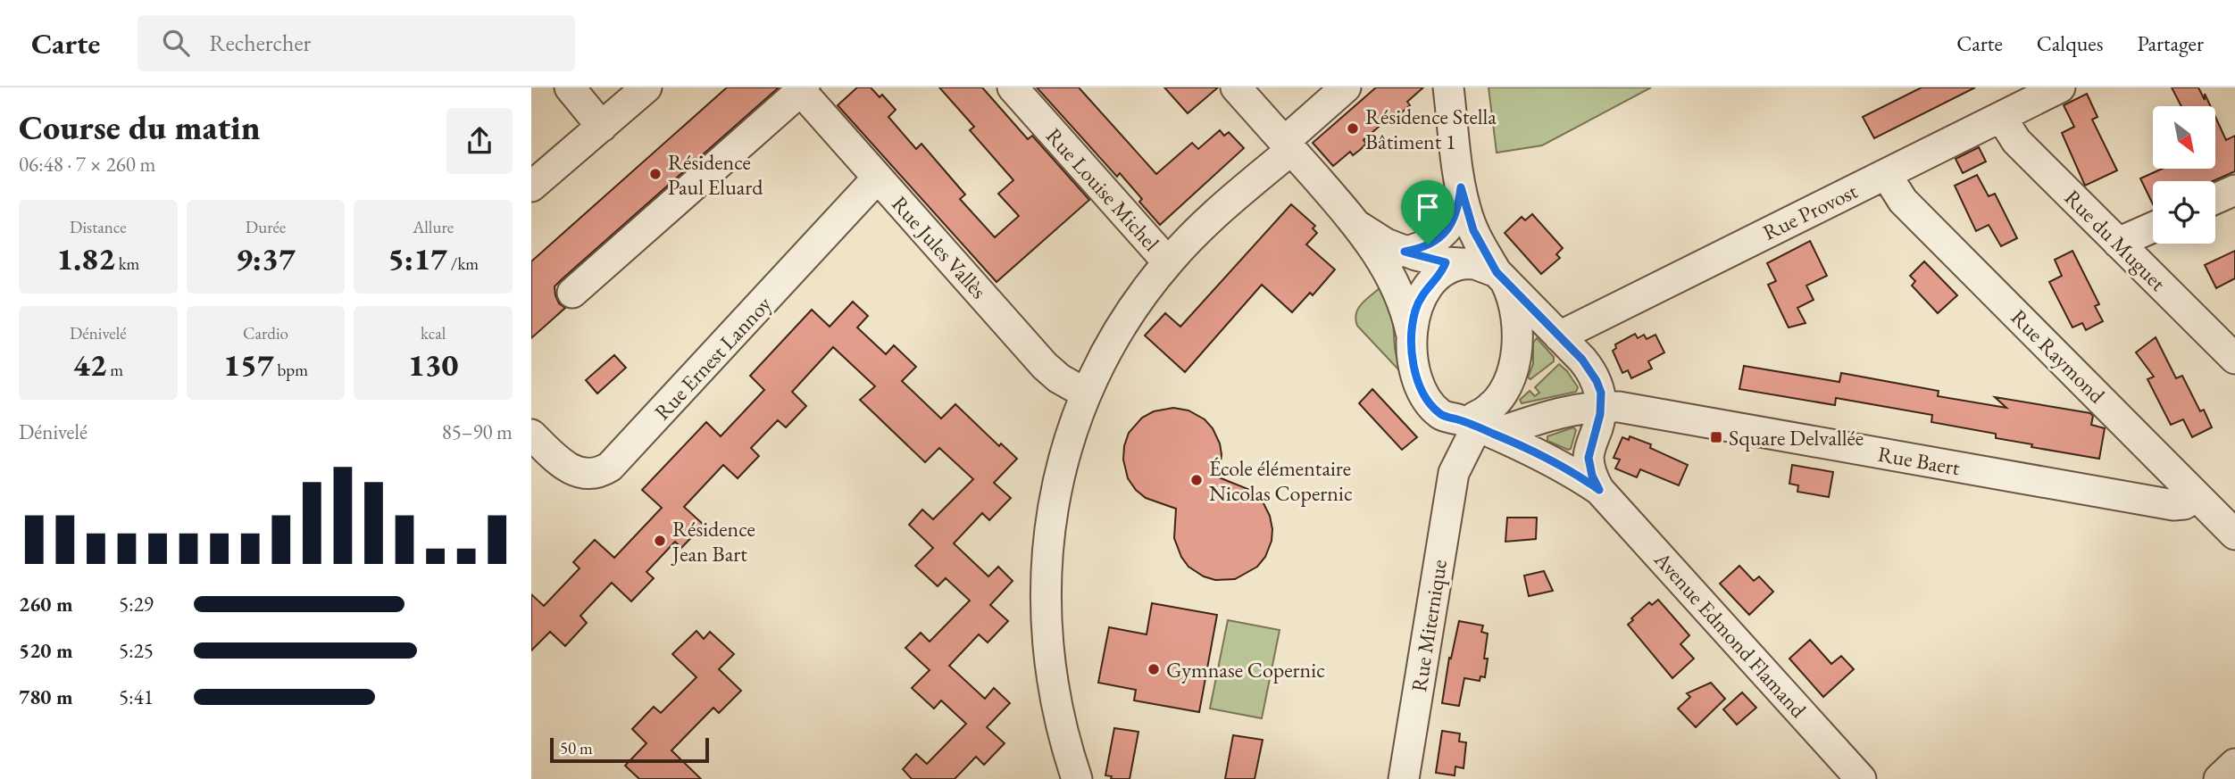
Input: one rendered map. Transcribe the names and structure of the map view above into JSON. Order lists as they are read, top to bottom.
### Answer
{
  "streets": {
    "street": [
      "Rue Louise Michel",
      "Rue Provost",
      "Rue du Muguet",
      "Rue Jules Vallès",
      "Rue Raymond",
      "Rue Ernest Lannoy",
      "Rue Baert",
      "Rue Miternique",
      "Avenue Edmond Flamand"
    ]
  },
  "crossings": [
    ["Rue Provost", "Rue du Muguet"],
    ["Rue Provost", "Rue Raymond"],
    ["Rue Jules Vallès", "Rue Ernest Lannoy"],
    ["Rue Raymond", "Rue Baert"]
  ],
  "places": {
    "other": [
      "Résidence Stella Bâtiment 1",
      "Résidence Paul Eluard",
      "École élémentaire Nicolas Copernic",
      "Résidence Jean Bart",
      "Gymnase Copernic"
    ],
    "transit": ["Square Delvallée"]
  },
  "scale_bar": "50 m",
  "north": "bottom right",
  "page": {
    "header": "Carte",
    "search": "Rechercher",
    "nav": ["Carte", "Calques", "Partager"],
    "heading": ["Course du matin", "06:48 · 7 × 260 m"],
    "stats": [
      ["Distance", "1.82 km"],
      ["Durée", "9:37"],
      ["Allure", "5:17 /km"],
      ["Dénivelé", "42 m"],
      ["Cardio", "157 bpm"],
      ["kcal", "130"]
    ],
    "chart": ["Dénivelé", "85–90 m"],
    "list": [
      {
        "name": "260 m",
        "note": "5:29"
      },
      {
        "name": "520 m",
        "note": "5:25"
      },
      {
        "name": "780 m",
        "note": "5:41"
      }
    ],
    "scale": "50 m"
  }
}
